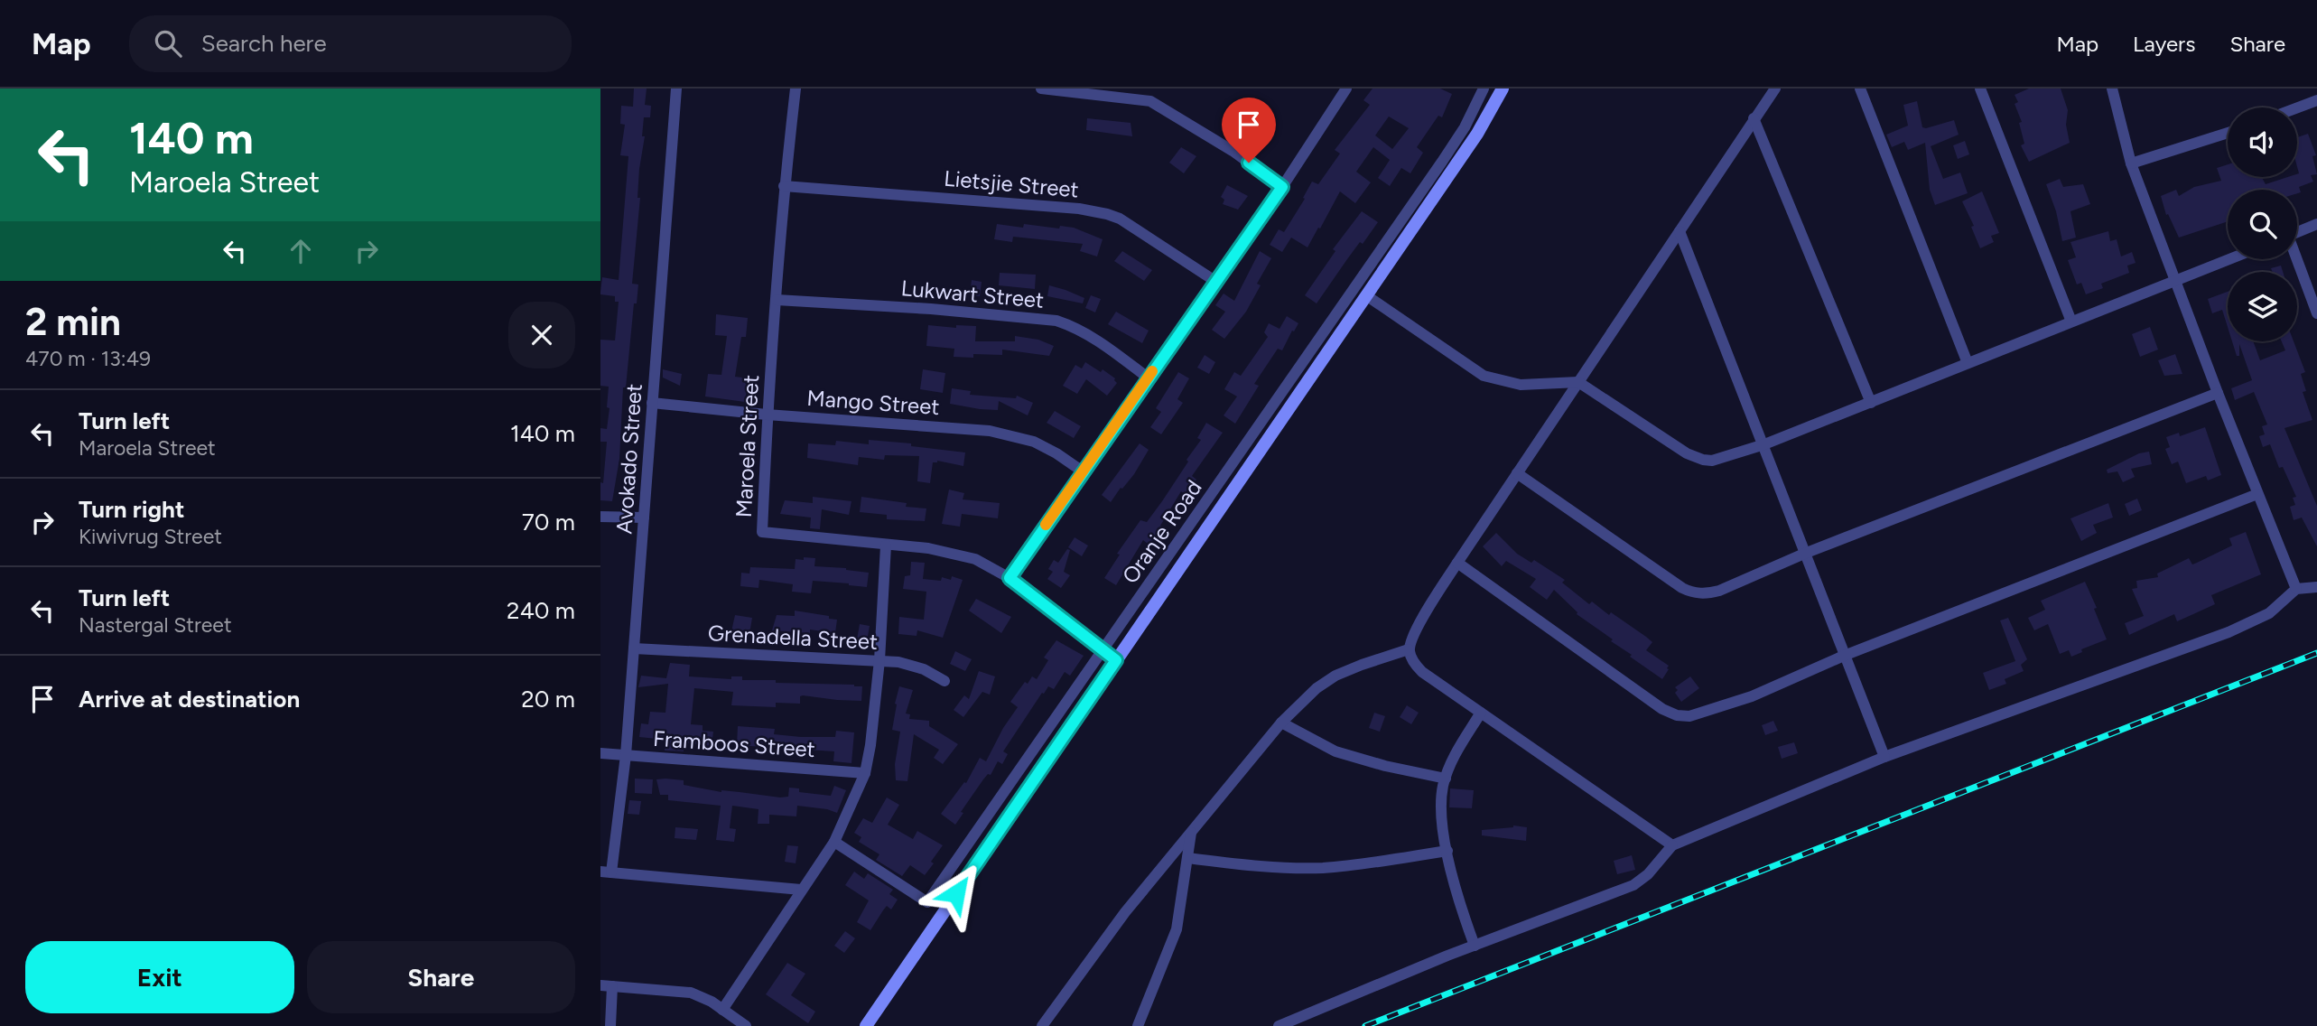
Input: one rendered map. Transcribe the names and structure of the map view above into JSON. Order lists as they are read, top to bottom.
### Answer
{
  "streets": {
    "street": [
      "Lietsjie Street",
      "Lukwart Street",
      "Mango Street",
      "Maroela Street",
      "Avokado Street",
      "Oranje Road",
      "Grenadella Street",
      "Framboos Street"
    ]
  },
  "crossings": [
    ["Lietsjie Street", "Maroela Street"],
    ["Lukwart Street", "Maroela Street"],
    ["Mango Street", "Maroela Street"],
    ["Mango Street", "Avokado Street"],
    ["Maroela Street", "Oranje Road"],
    ["Avokado Street", "Grenadella Street"],
    ["Avokado Street", "Framboos Street"]
  ],
  "page": {
    "header": "Map",
    "search": "Search here",
    "nav": ["Map", "Layers", "Share"],
    "turn": ["140 m", "Maroela Street"],
    "heading": ["2 min", "470 m · 13:49"],
    "list": [
      {
        "name": "Turn left",
        "note": "Maroela Street",
        "value": "140 m"
      },
      {
        "name": "Turn right",
        "note": "Kiwivrug Street",
        "value": "70 m"
      },
      {
        "name": "Turn left",
        "note": "Nastergal Street",
        "value": "240 m"
      },
      {
        "name": "Arrive at destination",
        "value": "20 m"
      }
    ],
    "buttons": ["Exit", "Share"]
  }
}
